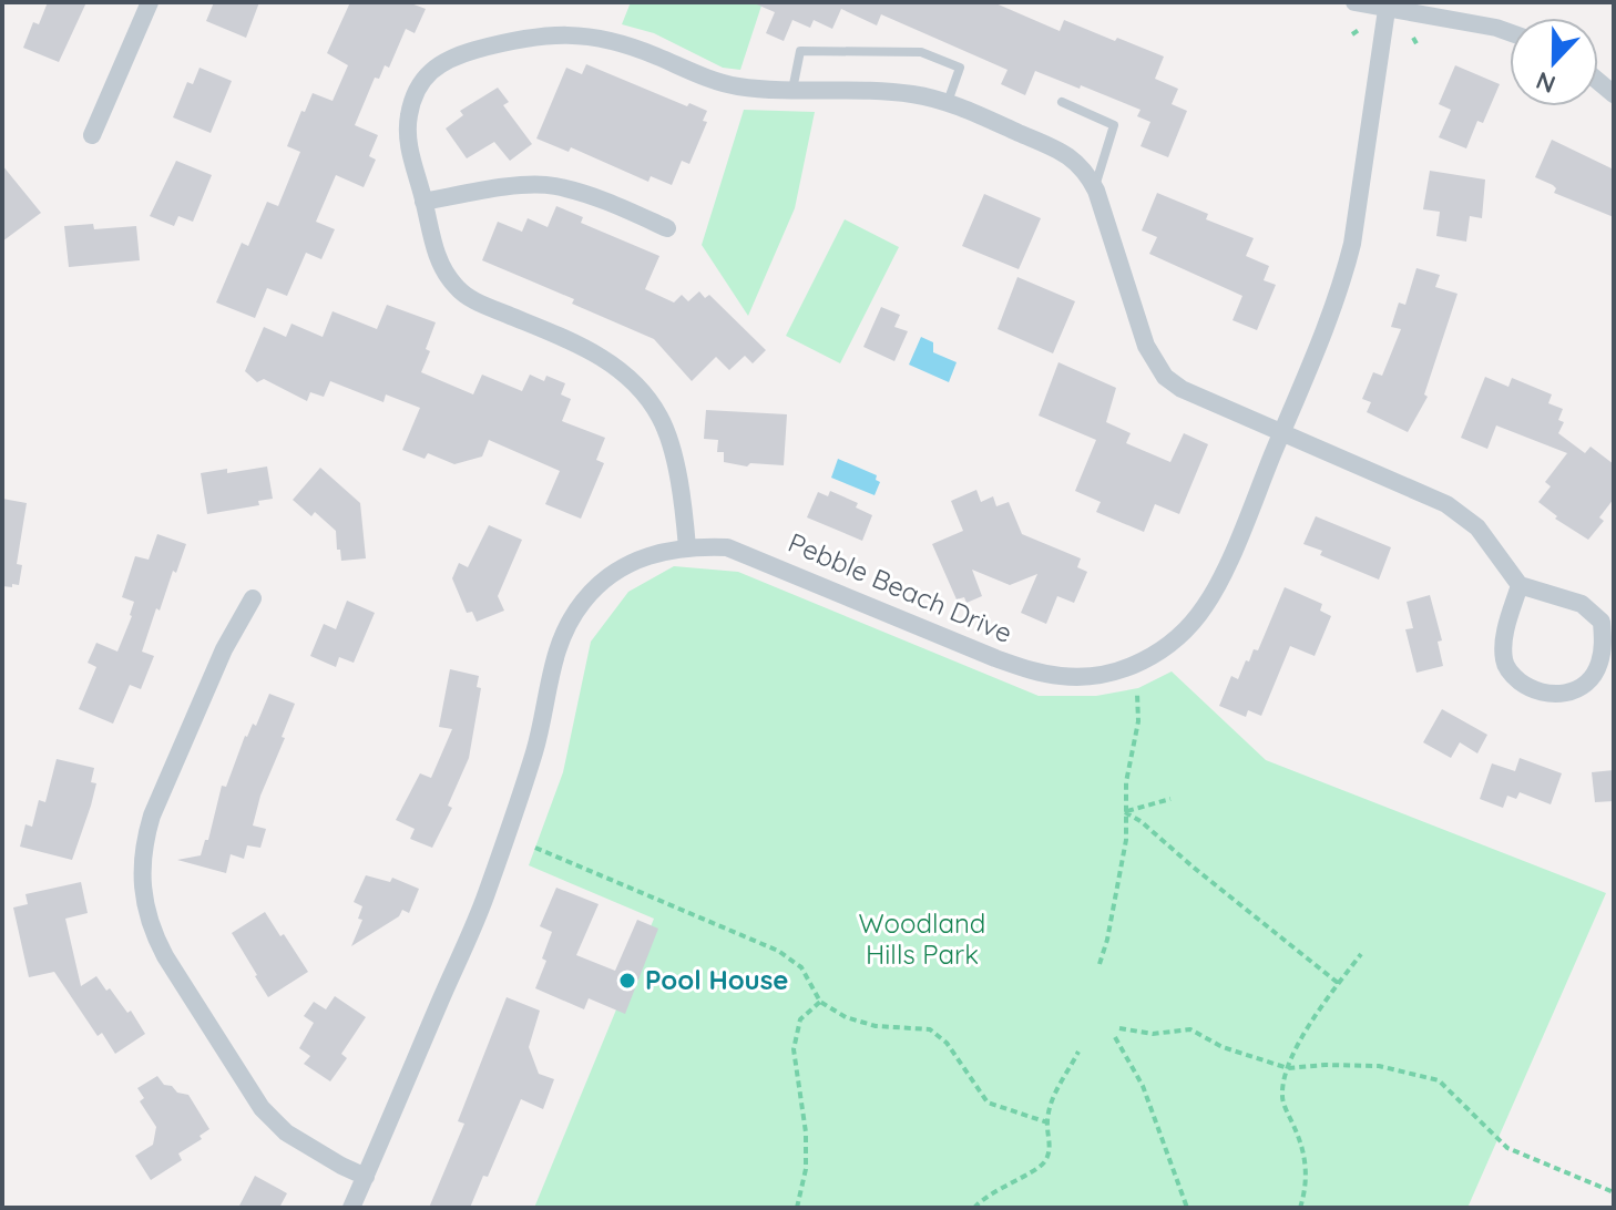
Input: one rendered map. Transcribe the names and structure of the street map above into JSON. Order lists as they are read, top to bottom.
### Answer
{
  "streets": {
    "street": ["Pebble Beach Drive"]
  },
  "parks": ["Woodland Hills Park"],
  "places": ["Pool House"],
  "north": "bottom"
}
